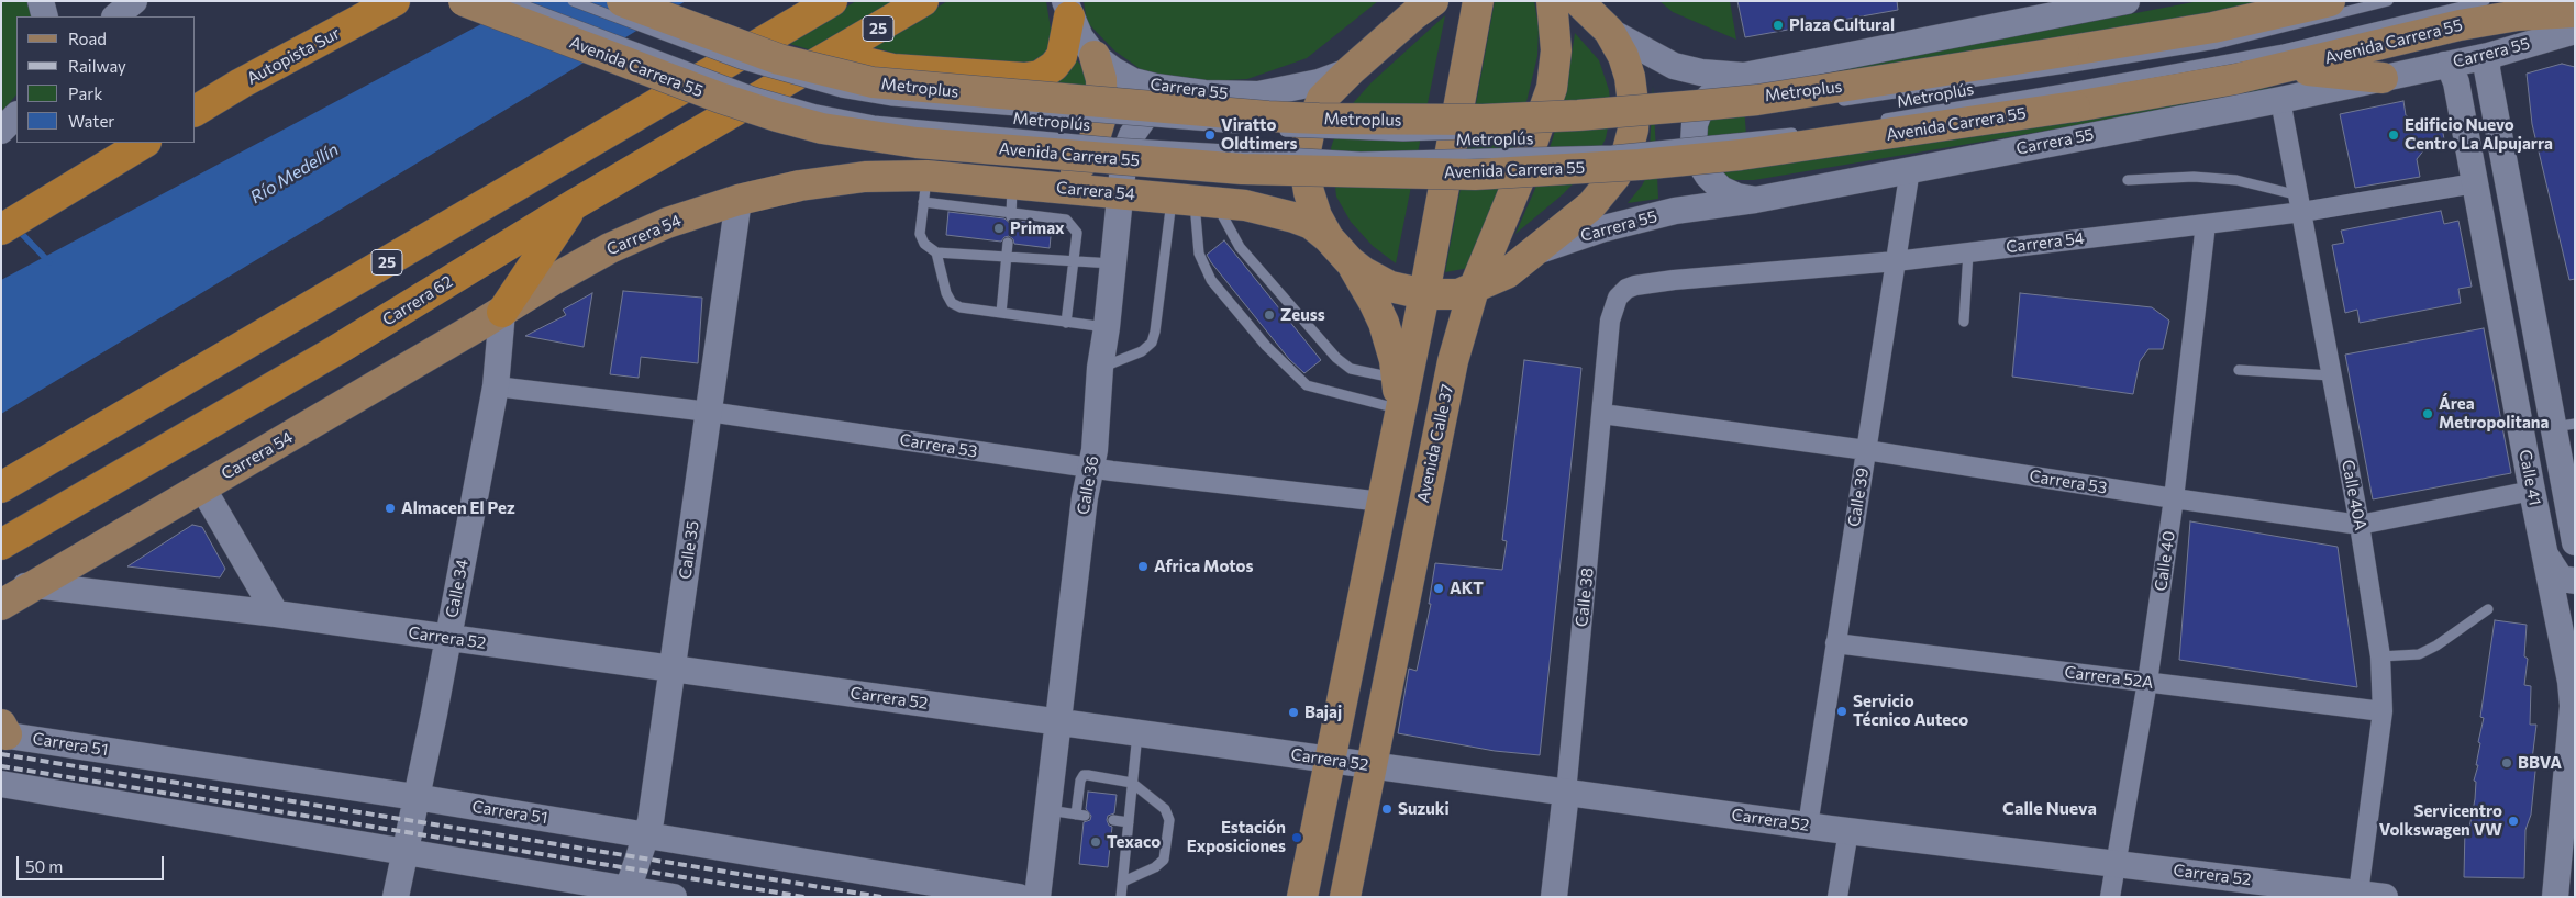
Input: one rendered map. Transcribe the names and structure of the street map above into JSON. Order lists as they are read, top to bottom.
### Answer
{
  "streets": {
    "highway": ["25", "Autopista Sur", "Carrera 62"],
    "main road": ["Avenida Carrera 55", "Carrera 54", "Avenida Calle 37"],
    "street": [
      "Carrera 55",
      "Carrera 53",
      "Calle 41",
      "Calle 36",
      "Calle 40A",
      "Calle 39",
      "Calle 35",
      "Calle 40",
      "Calle 34",
      "Calle 38",
      "Carrera 52",
      "Carrera 52A",
      "Carrera 51"
    ],
    "lane": ["Metroplus", "Metroplús"]
  },
  "crossings": [
    ["25", "Carrera 62"],
    ["Avenida Carrera 55", "Metroplús"],
    ["Carrera 55", "Calle 41"],
    ["Carrera 55", "Calle 36"],
    ["Carrera 55", "Calle 40A"],
    ["Carrera 55", "Calle 39"],
    ["Carrera 54", "Calle 41"],
    ["Carrera 54", "Calle 36"],
    ["Carrera 54", "Calle 40A"],
    ["Carrera 54", "Calle 39"],
    ["Carrera 54", "Calle 35"],
    ["Carrera 54", "Calle 40"],
    ["Carrera 54", "Calle 34"],
    ["Carrera 54", "Calle 38"],
    ["Carrera 54", "Carrera 52"],
    ["Avenida Calle 37", "Carrera 52"],
    ["Carrera 53", "Calle 41"],
    ["Carrera 53", "Calle 36"],
    ["Carrera 53", "Calle 40A"],
    ["Carrera 53", "Calle 39"],
    ["Carrera 53", "Calle 35"],
    ["Carrera 53", "Calle 40"],
    ["Carrera 53", "Calle 34"],
    ["Carrera 53", "Calle 38"],
    ["Calle 36", "Carrera 52"],
    ["Calle 40A", "Carrera 52"],
    ["Calle 40A", "Carrera 52A"],
    ["Calle 39", "Carrera 52"],
    ["Calle 39", "Carrera 52A"],
    ["Calle 35", "Carrera 52"],
    ["Calle 35", "Carrera 51"],
    ["Calle 40", "Carrera 52"],
    ["Calle 40", "Carrera 52A"],
    ["Calle 34", "Carrera 52"],
    ["Calle 34", "Carrera 51"],
    ["Calle 38", "Carrera 52"]
  ],
  "districts": ["Calle Nueva"],
  "water": ["Río Medellín"],
  "places": [
    "Plaza Cultural",
    "Viratto Oldtimers",
    "Edificio Nuevo Centro La Alpujarra",
    "Primax",
    "Zeuss",
    "Área Metropolitana",
    "Almacen El Pez",
    "Africa Motos",
    "AKT",
    "Servicio Técnico Auteco",
    "Bajaj",
    "BBVA",
    "Suzuki",
    "Servicentro Volkswagen VW",
    "Estación Exposiciones",
    "Texaco"
  ],
  "legend": [
    "Road",
    "Railway",
    "Park",
    "Water"
  ],
  "scale_bar": "50 m"
}
